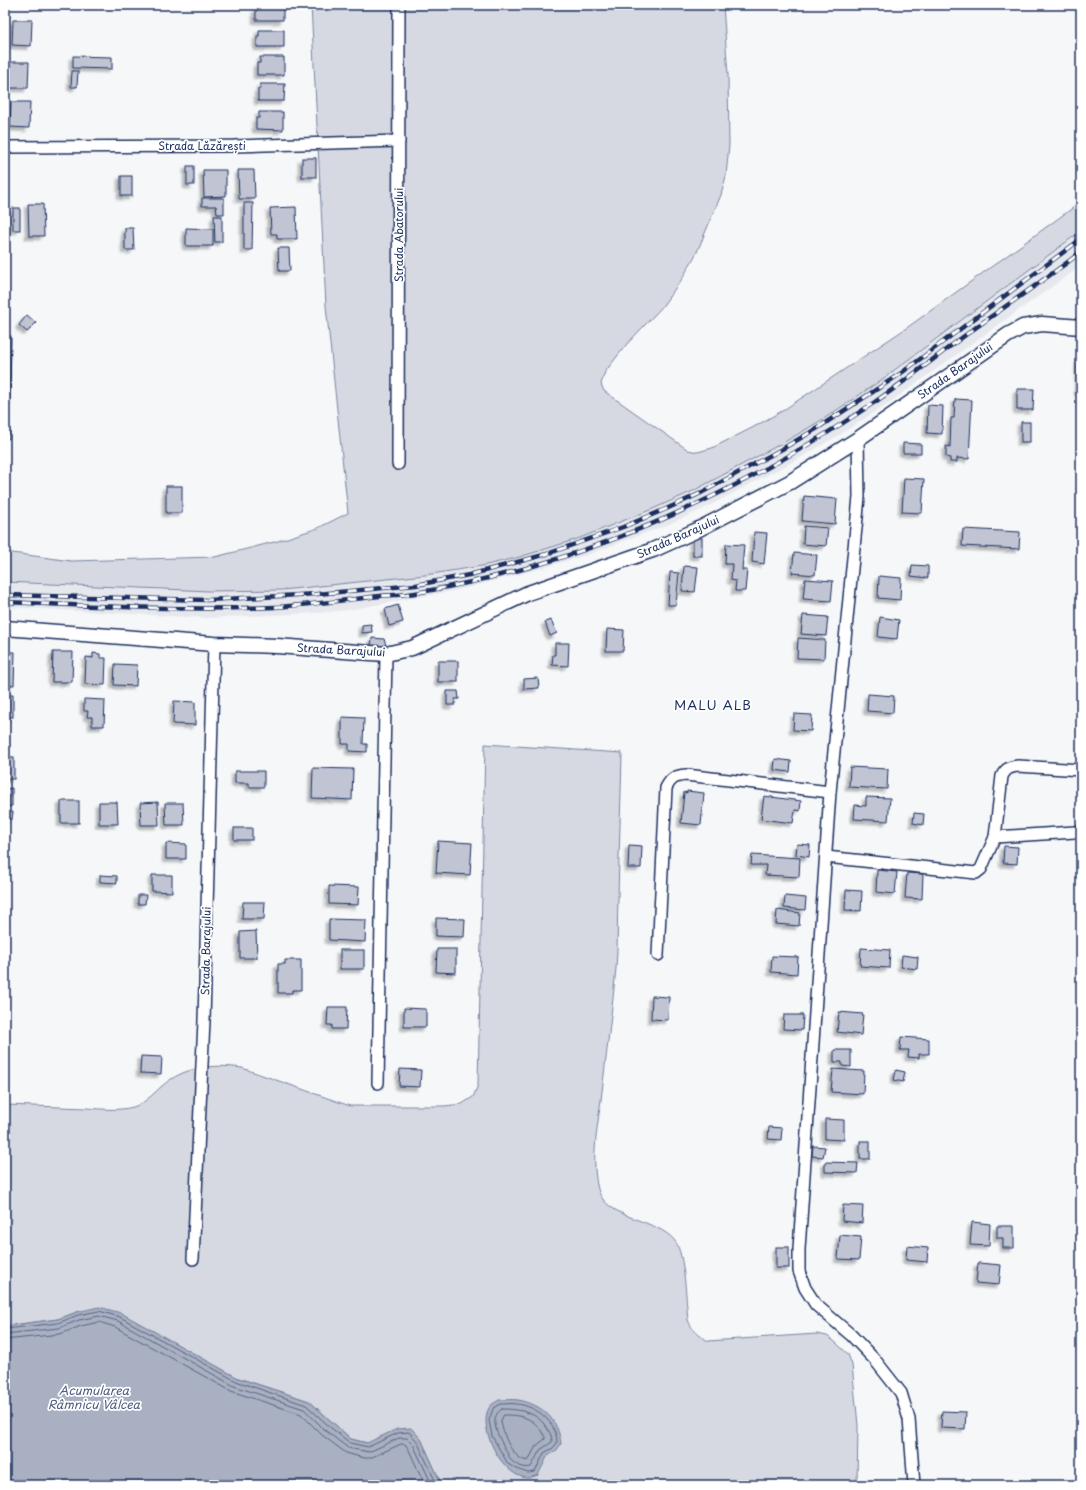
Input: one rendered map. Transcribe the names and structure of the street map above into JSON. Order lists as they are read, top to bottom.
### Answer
{
  "streets": {
    "street": ["Strada Lăzărești", "Strada Abatorului", "Strada Barajului"]
  },
  "crossings": [
    ["Strada Lăzărești", "Strada Abatorului"]
  ],
  "districts": ["MALU ALB"],
  "water": ["Acumularea Râmnicu Vâlcea"]
}
